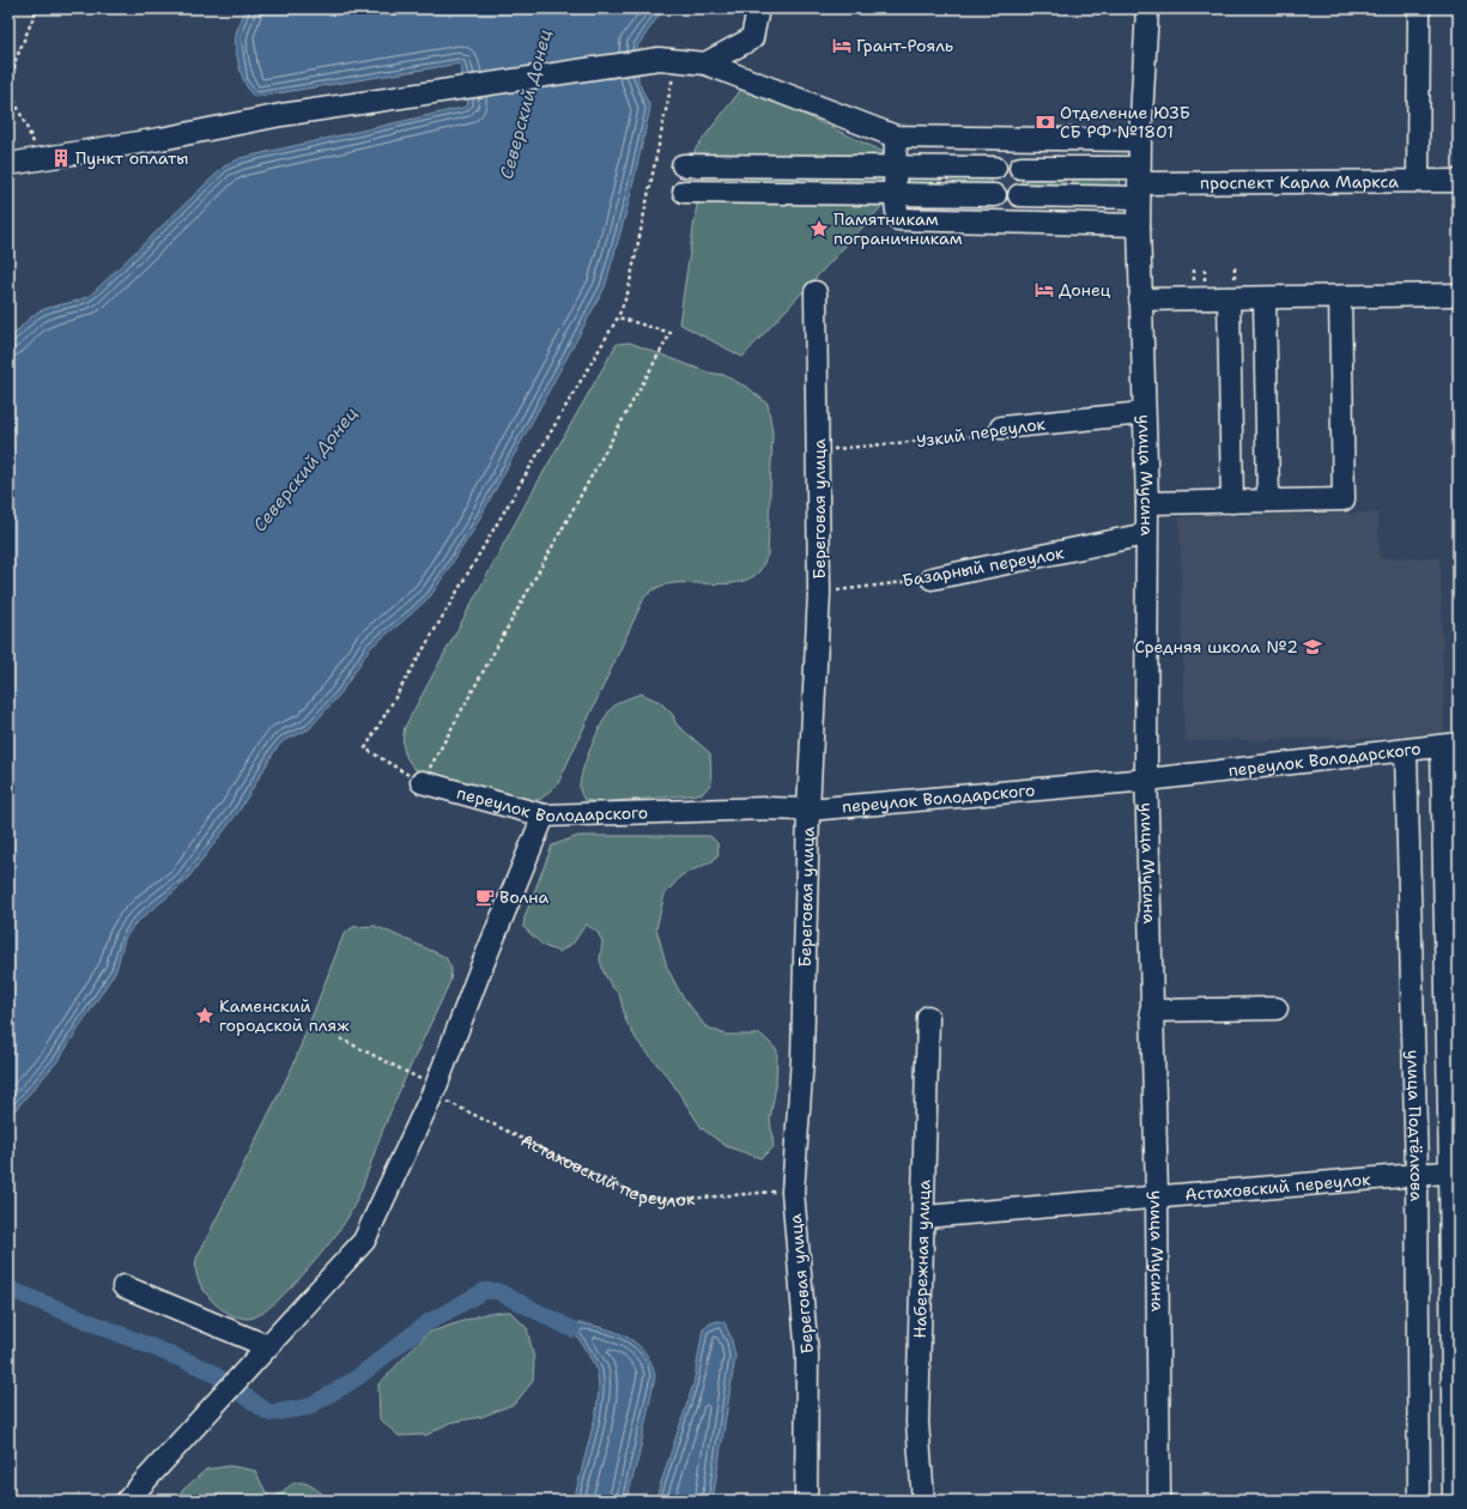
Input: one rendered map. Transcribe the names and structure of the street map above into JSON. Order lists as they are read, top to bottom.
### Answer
{
  "streets": {
    "street": [
      "проспект Карла Маркса",
      "Узкий переулок",
      "улица Мусина",
      "Береговая улица",
      "Базарный переулок",
      "переулок Володарского",
      "улица Подтёлкова",
      "Астаховский переулок",
      "Набережная улица"
    ]
  },
  "crossings": [
    ["проспект Карла Маркса", "улица Мусина"],
    ["Узкий переулок", "улица Мусина"],
    ["Узкий переулок", "Береговая улица"],
    ["улица Мусина", "Базарный переулок"],
    ["улица Мусина", "переулок Володарского"],
    ["улица Мусина", "Астаховский переулок"],
    ["Береговая улица", "Базарный переулок"],
    ["Береговая улица", "переулок Володарского"],
    ["Береговая улица", "Астаховский переулок"],
    ["переулок Володарского", "улица Подтёлкова"],
    ["улица Подтёлкова", "Астаховский переулок"],
    ["Астаховский переулок", "Набережная улица"]
  ],
  "water": ["Северский Донец"],
  "places": {
    "hotel": ["Грант-Рояль", "Донец"],
    "bank": ["Отделение ЮЗБ СБ РФ №1801"],
    "building": ["Пункт оплаты"],
    "place": ["Памятникам пограничникам", "Каменский городской пляж"],
    "school or university": ["Средняя школа №2"],
    "cafe": ["Волна"]
  }
}
